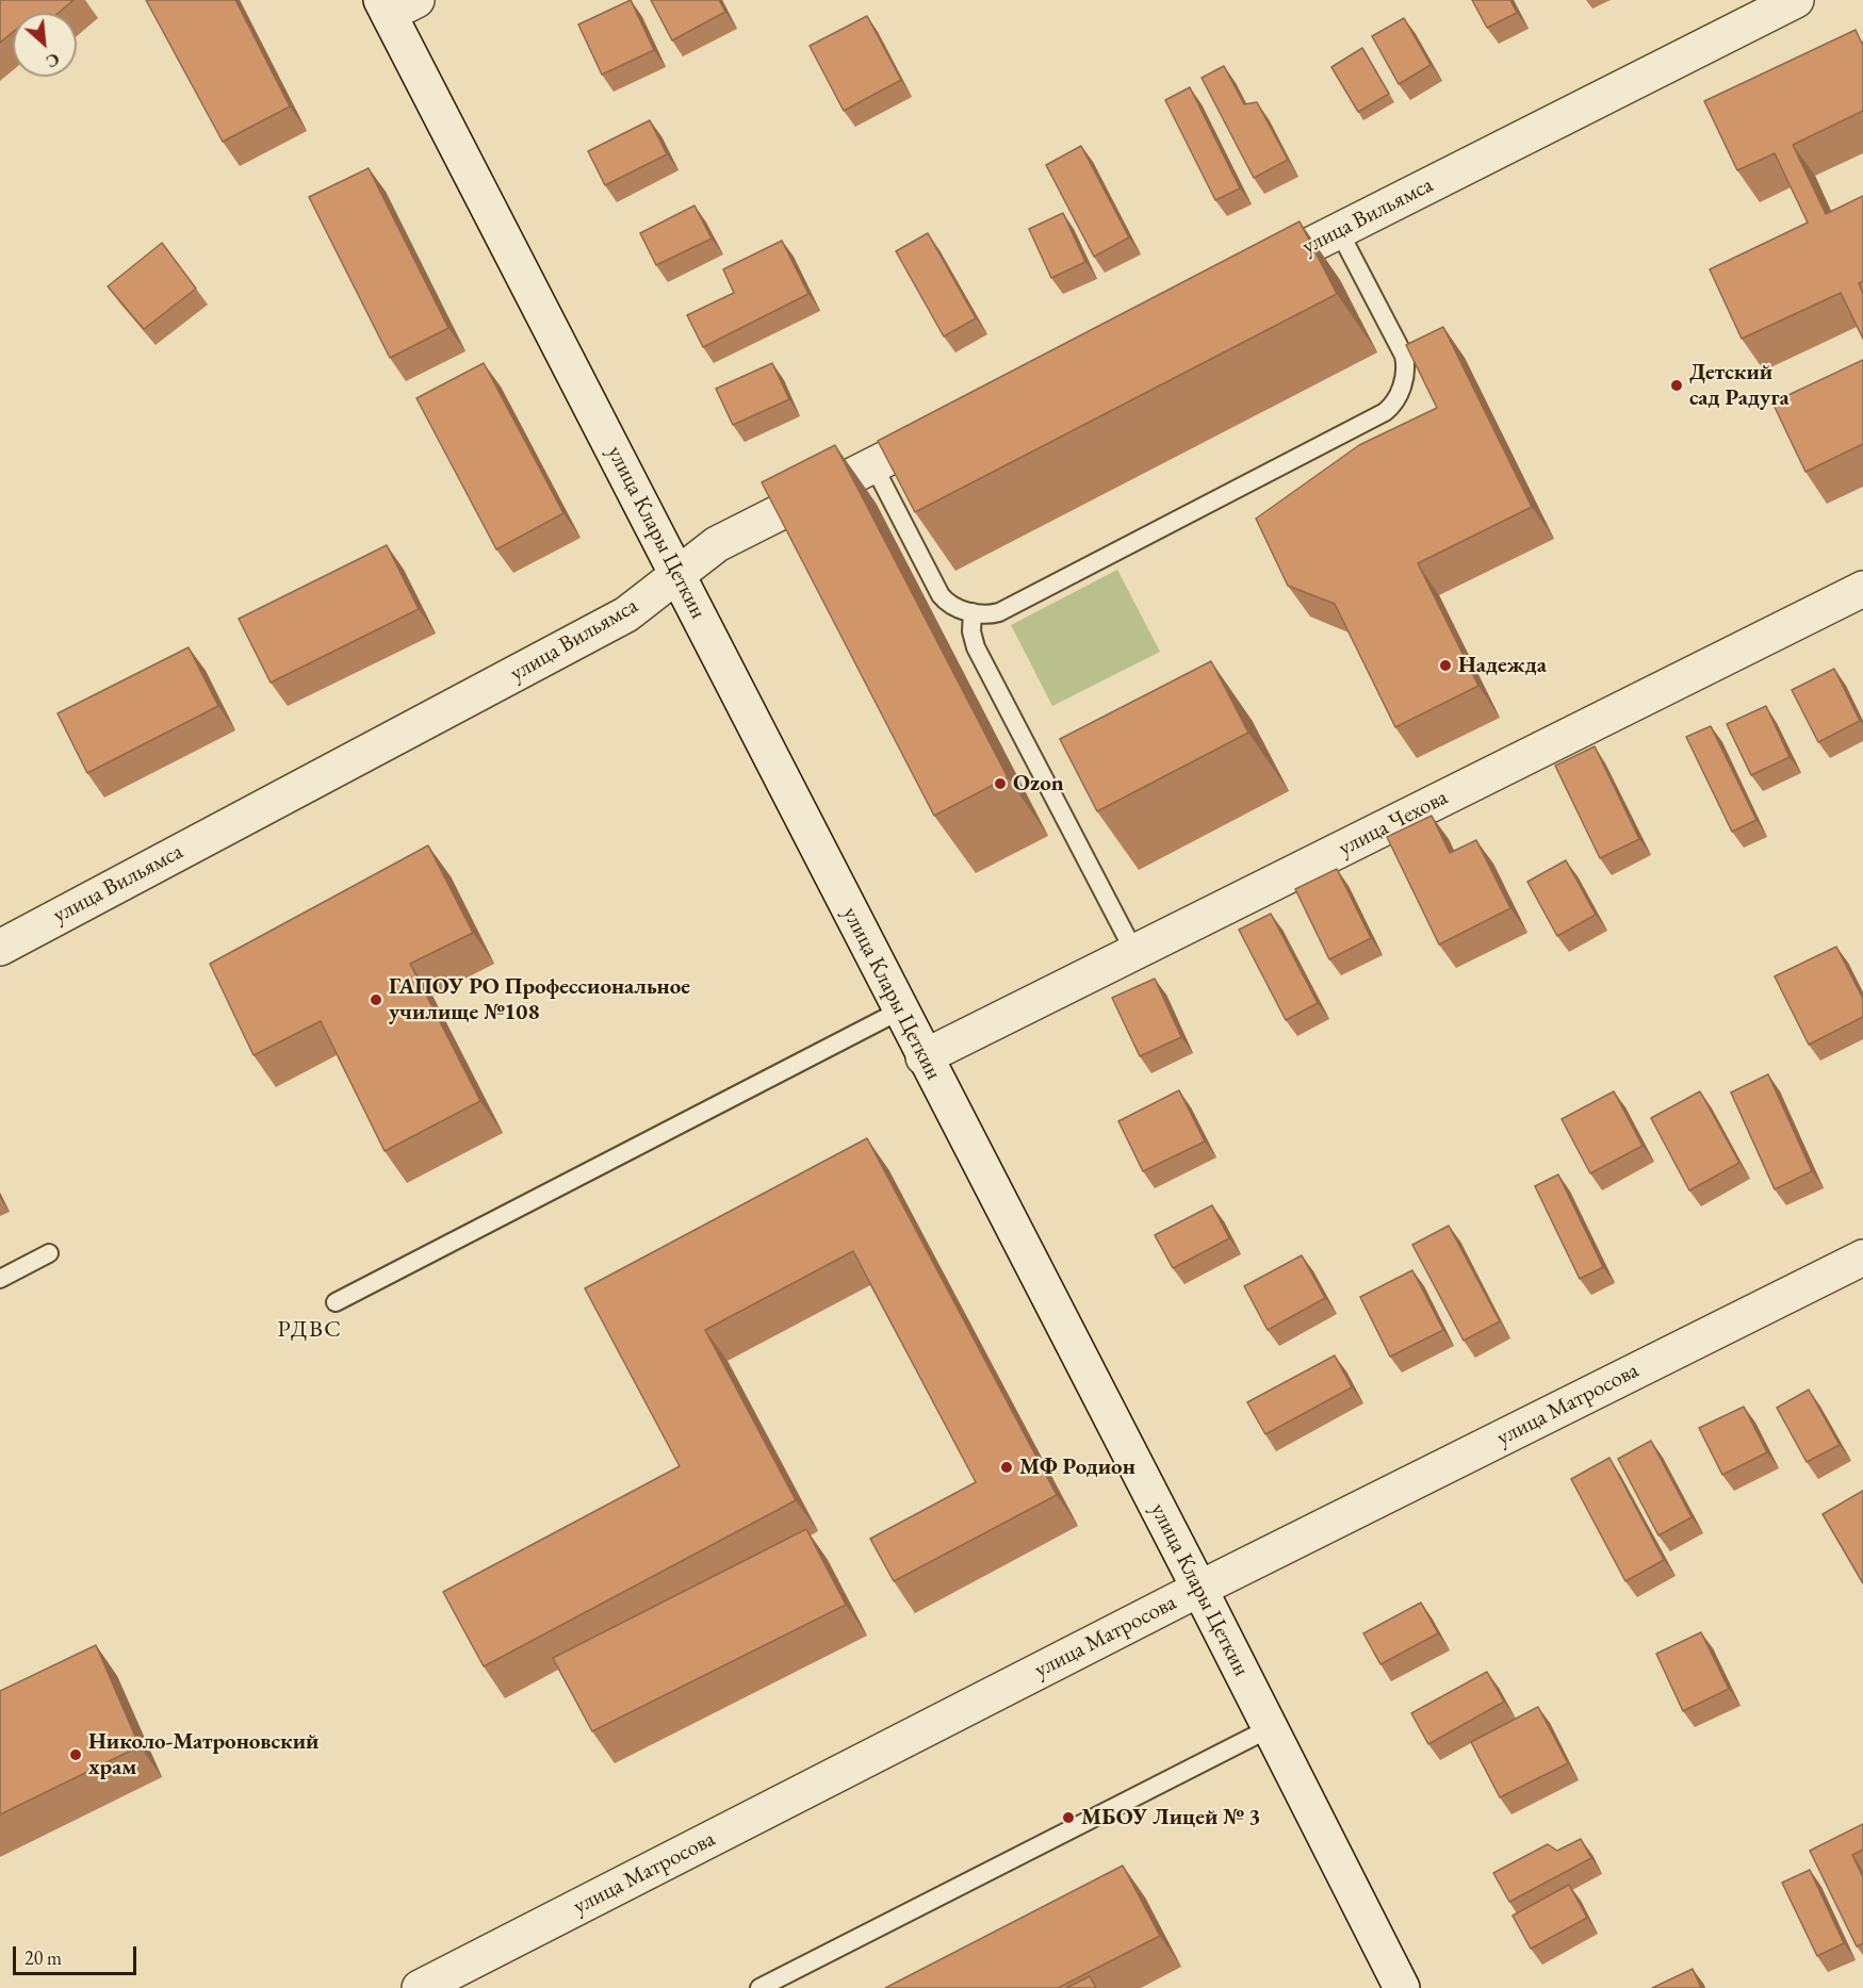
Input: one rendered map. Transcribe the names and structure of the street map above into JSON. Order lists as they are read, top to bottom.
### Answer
{
  "streets": {
    "street": [
      "улица Вильямса",
      "улица Клары Цеткин",
      "улица Чехова",
      "улица Матросова"
    ]
  },
  "crossings": [
    ["улица Вильямса", "улица Клары Цеткин"],
    ["улица Клары Цеткин", "улица Чехова"],
    ["улица Клары Цеткин", "улица Матросова"]
  ],
  "districts": ["РДВС"],
  "places": [
    "Детский сад Радуга",
    "Надежда",
    "Ozon",
    "ГАПОУ РО Профессиональное училище №108",
    "МФ Родион",
    "Николо-Матроновский храм",
    "МБОУ Лицей № 3"
  ],
  "scale_bar": "20 m",
  "north": "bottom right"
}
